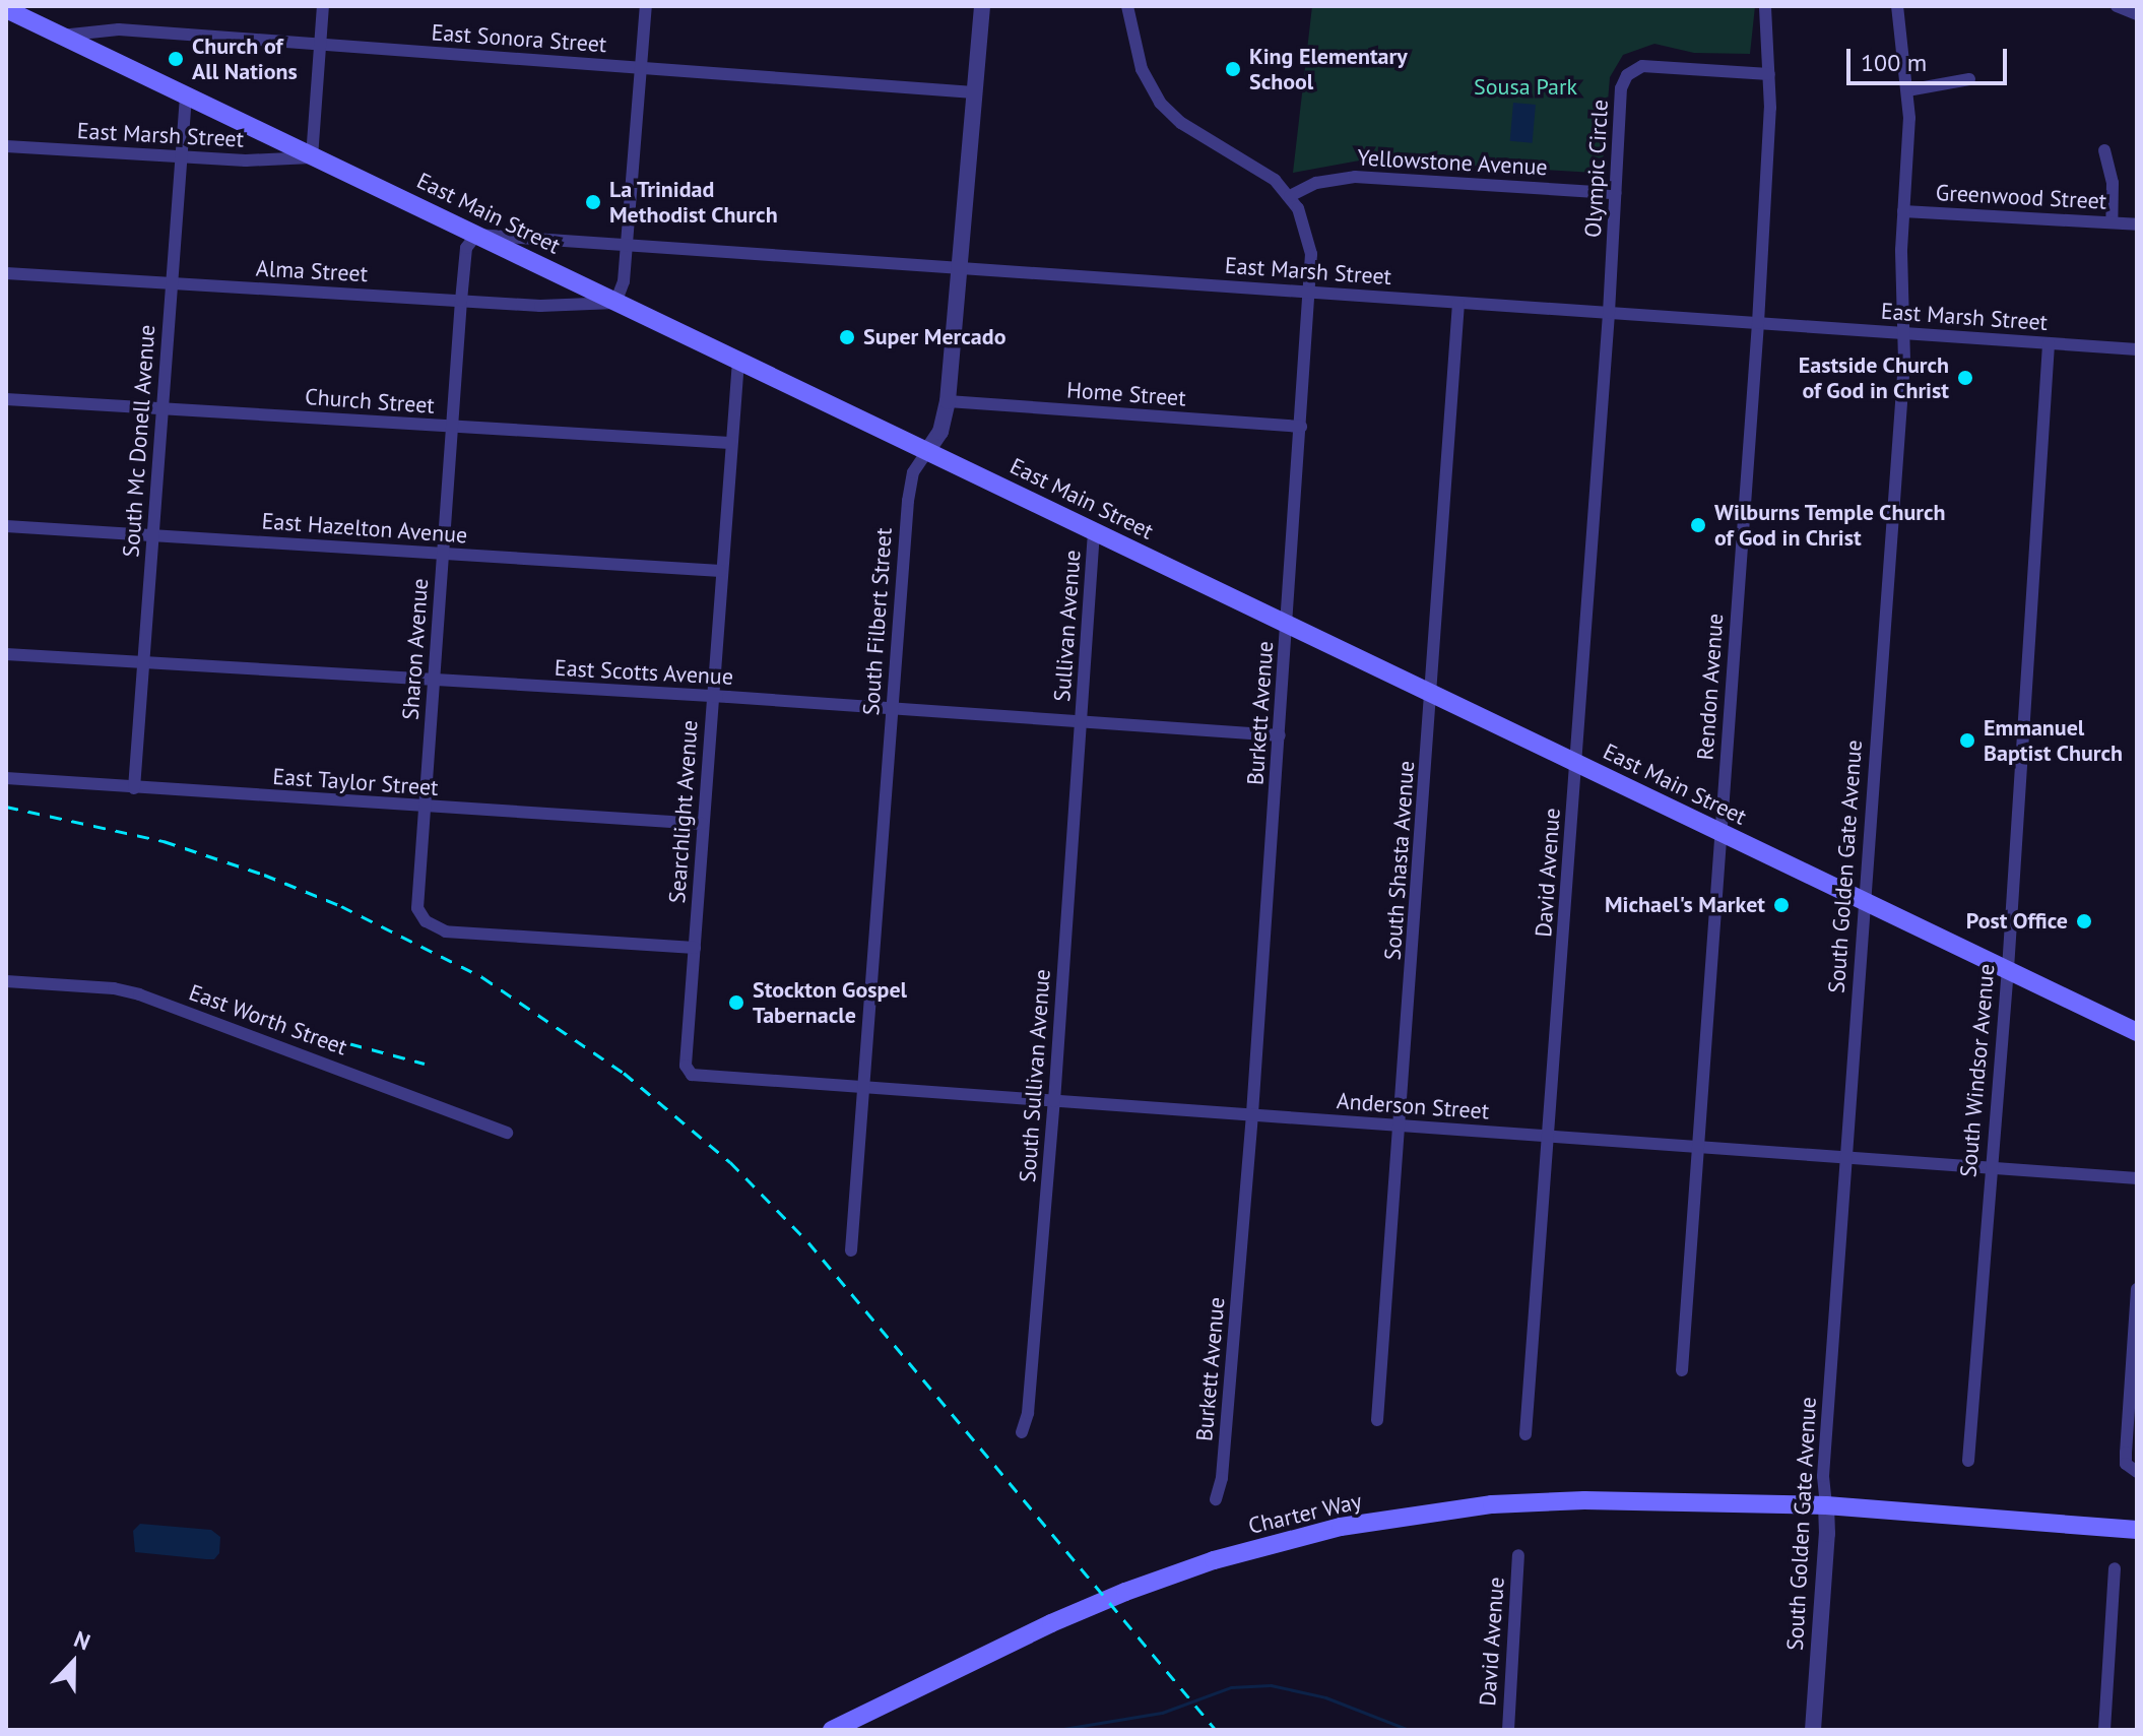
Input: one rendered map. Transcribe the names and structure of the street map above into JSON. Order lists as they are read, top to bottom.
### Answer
{
  "streets": {
    "main road": ["East Main Street", "Charter Way"],
    "street": [
      "East Sonora Street",
      "East Marsh Street",
      "Yellowstone Avenue",
      "Olympic Circle",
      "Greenwood Street",
      "Alma Street",
      "Home Street",
      "Church Street",
      "South Mc Donell Avenue",
      "East Hazelton Avenue",
      "South Filbert Street",
      "Sullivan Avenue",
      "Sharon Avenue",
      "East Scotts Avenue",
      "Rendon Avenue",
      "Burkett Avenue",
      "East Taylor Street",
      "Searchlight Avenue",
      "South Shasta Avenue",
      "South Golden Gate Avenue",
      "David Avenue",
      "East Worth Street",
      "South Windsor Avenue",
      "South Sullivan Avenue",
      "Anderson Street"
    ]
  },
  "crossings": [
    ["East Sonora Street", "East Main Street"],
    ["East Sonora Street", "South Filbert Street"],
    ["East Marsh Street", "Olympic Circle"],
    ["East Marsh Street", "East Main Street"],
    ["East Marsh Street", "South Mc Donell Avenue"],
    ["East Marsh Street", "South Filbert Street"],
    ["East Marsh Street", "Sharon Avenue"],
    ["East Marsh Street", "Rendon Avenue"],
    ["East Marsh Street", "Burkett Avenue"],
    ["East Marsh Street", "South Shasta Avenue"],
    ["East Marsh Street", "South Golden Gate Avenue"],
    ["East Marsh Street", "David Avenue"],
    ["East Marsh Street", "South Windsor Avenue"],
    ["Yellowstone Avenue", "Olympic Circle"],
    ["Yellowstone Avenue", "Burkett Avenue"],
    ["Olympic Circle", "Rendon Avenue"],
    ["Olympic Circle", "David Avenue"],
    ["Greenwood Street", "South Golden Gate Avenue"],
    ["East Main Street", "Alma Street"],
    ["East Main Street", "South Mc Donell Avenue"],
    ["East Main Street", "South Filbert Street"],
    ["East Main Street", "Sullivan Avenue"],
    ["East Main Street", "Sharon Avenue"],
    ["East Main Street", "Rendon Avenue"],
    ["East Main Street", "Burkett Avenue"],
    ["East Main Street", "Searchlight Avenue"],
    ["East Main Street", "South Shasta Avenue"],
    ["East Main Street", "South Golden Gate Avenue"],
    ["East Main Street", "David Avenue"],
    ["East Main Street", "South Windsor Avenue"],
    ["Alma Street", "South Mc Donell Avenue"],
    ["Alma Street", "Sharon Avenue"],
    ["Home Street", "South Filbert Street"],
    ["Home Street", "Burkett Avenue"],
    ["Church Street", "South Mc Donell Avenue"],
    ["Church Street", "Sharon Avenue"],
    ["Church Street", "Searchlight Avenue"],
    ["South Mc Donell Avenue", "East Hazelton Avenue"],
    ["South Mc Donell Avenue", "East Scotts Avenue"],
    ["South Mc Donell Avenue", "East Taylor Street"],
    ["East Hazelton Avenue", "Sharon Avenue"],
    ["East Hazelton Avenue", "Searchlight Avenue"],
    ["South Filbert Street", "East Scotts Avenue"],
    ["South Filbert Street", "Anderson Street"],
    ["Sullivan Avenue", "East Scotts Avenue"],
    ["Sullivan Avenue", "South Sullivan Avenue"],
    ["Sharon Avenue", "East Scotts Avenue"],
    ["Sharon Avenue", "East Taylor Street"],
    ["Sharon Avenue", "Searchlight Avenue"],
    ["East Scotts Avenue", "Burkett Avenue"],
    ["East Scotts Avenue", "Searchlight Avenue"],
    ["East Scotts Avenue", "South Sullivan Avenue"],
    ["Rendon Avenue", "Anderson Street"],
    ["Burkett Avenue", "Anderson Street"],
    ["East Taylor Street", "Searchlight Avenue"],
    ["Searchlight Avenue", "Anderson Street"],
    ["South Shasta Avenue", "Anderson Street"],
    ["South Golden Gate Avenue", "Anderson Street"],
    ["South Golden Gate Avenue", "Charter Way"],
    ["David Avenue", "Anderson Street"],
    ["South Windsor Avenue", "Anderson Street"],
    ["South Sullivan Avenue", "Anderson Street"]
  ],
  "parks": ["Sousa Park"],
  "places": [
    "Church of All Nations",
    "King Elementary School",
    "La Trinidad Methodist Church",
    "Super Mercado",
    "Eastside Church of God in Christ",
    "Wilburns Temple Church of God in Christ",
    "Emmanuel Baptist Church",
    "Michael's Market",
    "Post Office",
    "Stockton Gospel Tabernacle"
  ],
  "scale_bar": "100 m",
  "north": "top"
}
